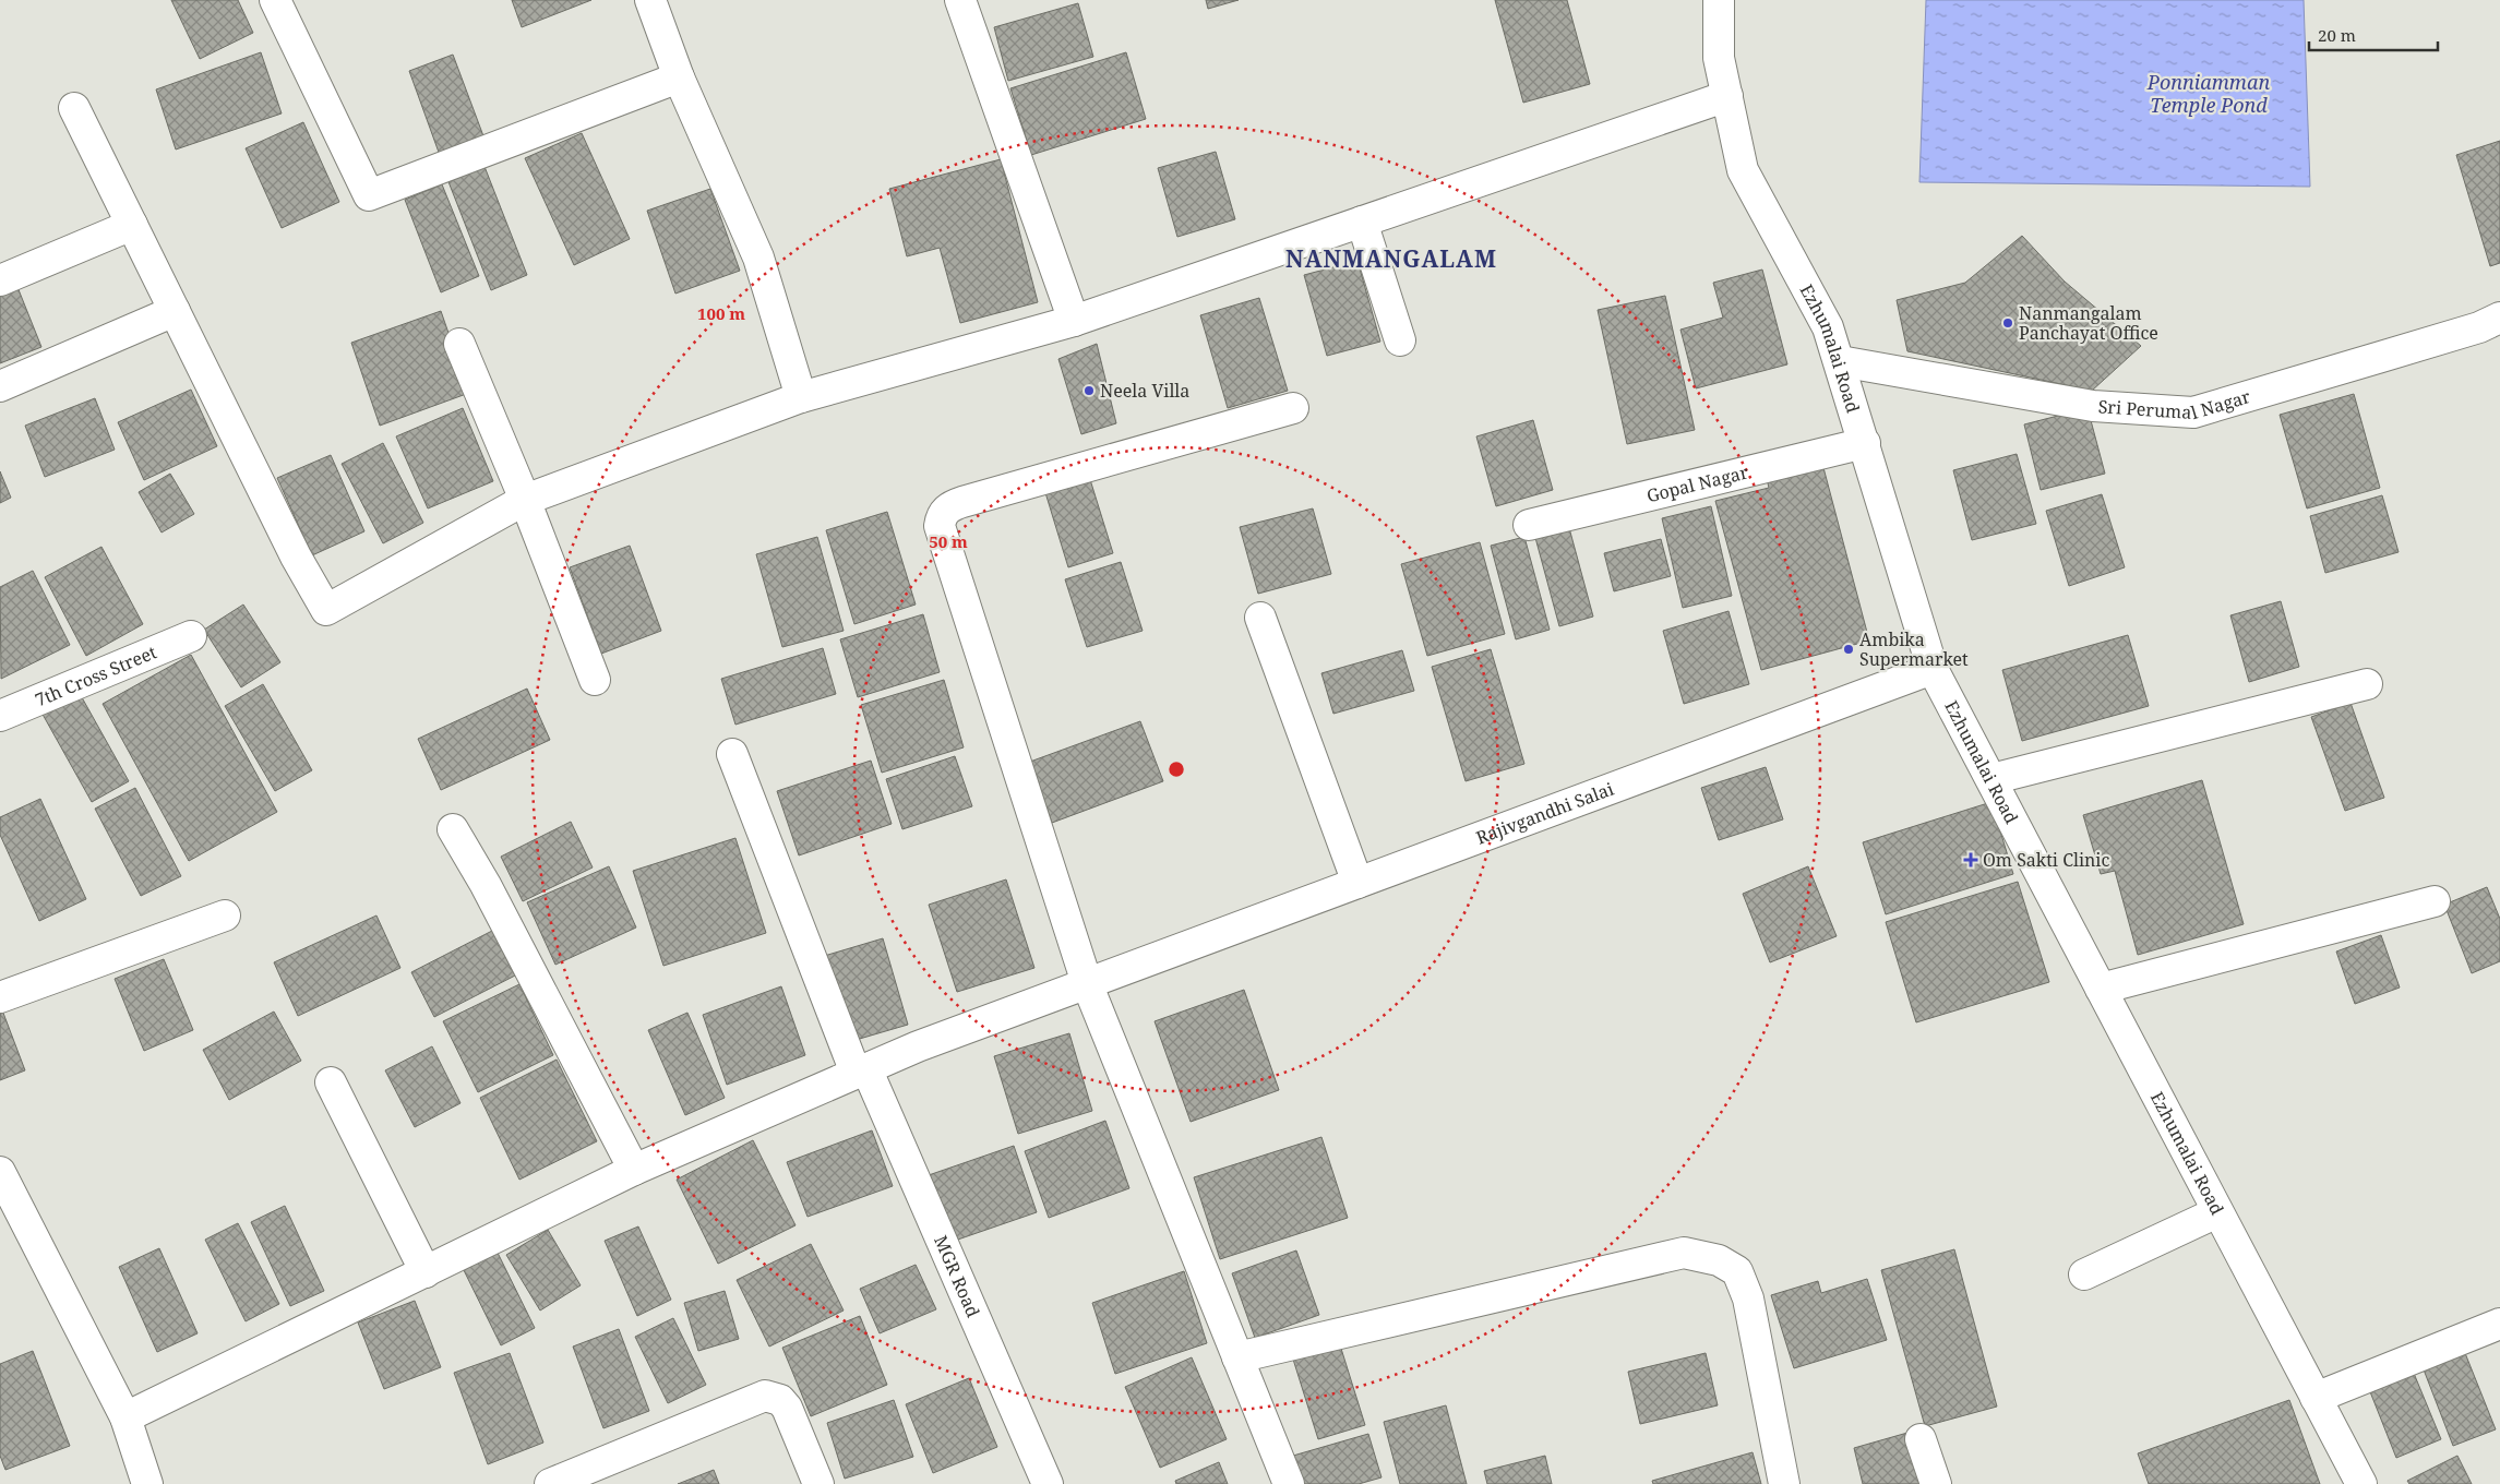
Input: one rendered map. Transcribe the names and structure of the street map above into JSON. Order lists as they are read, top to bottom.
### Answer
{
  "streets": {
    "street": [
      "Ezhumalai Road",
      "Sri Perumal Nagar",
      "Gopal Nagar",
      "7th Cross Street",
      "Rajivgandhi Salai",
      "MGR Road"
    ]
  },
  "crossings": [
    ["Ezhumalai Road", "Sri Perumal Nagar"],
    ["Ezhumalai Road", "Gopal Nagar"],
    ["Ezhumalai Road", "Rajivgandhi Salai"],
    ["Rajivgandhi Salai", "MGR Road"]
  ],
  "districts": ["NANMANGALAM"],
  "water": ["Ponniamman Temple Pond"],
  "places": {
    "other": ["Nanmangalam Panchayat Office", "Neela Villa", "Ambika Supermarket"],
    "health": ["Om Sakti Clinic"]
  },
  "scale_bar": "20 m",
  "rings": ["100 m", "50 m"]
}
